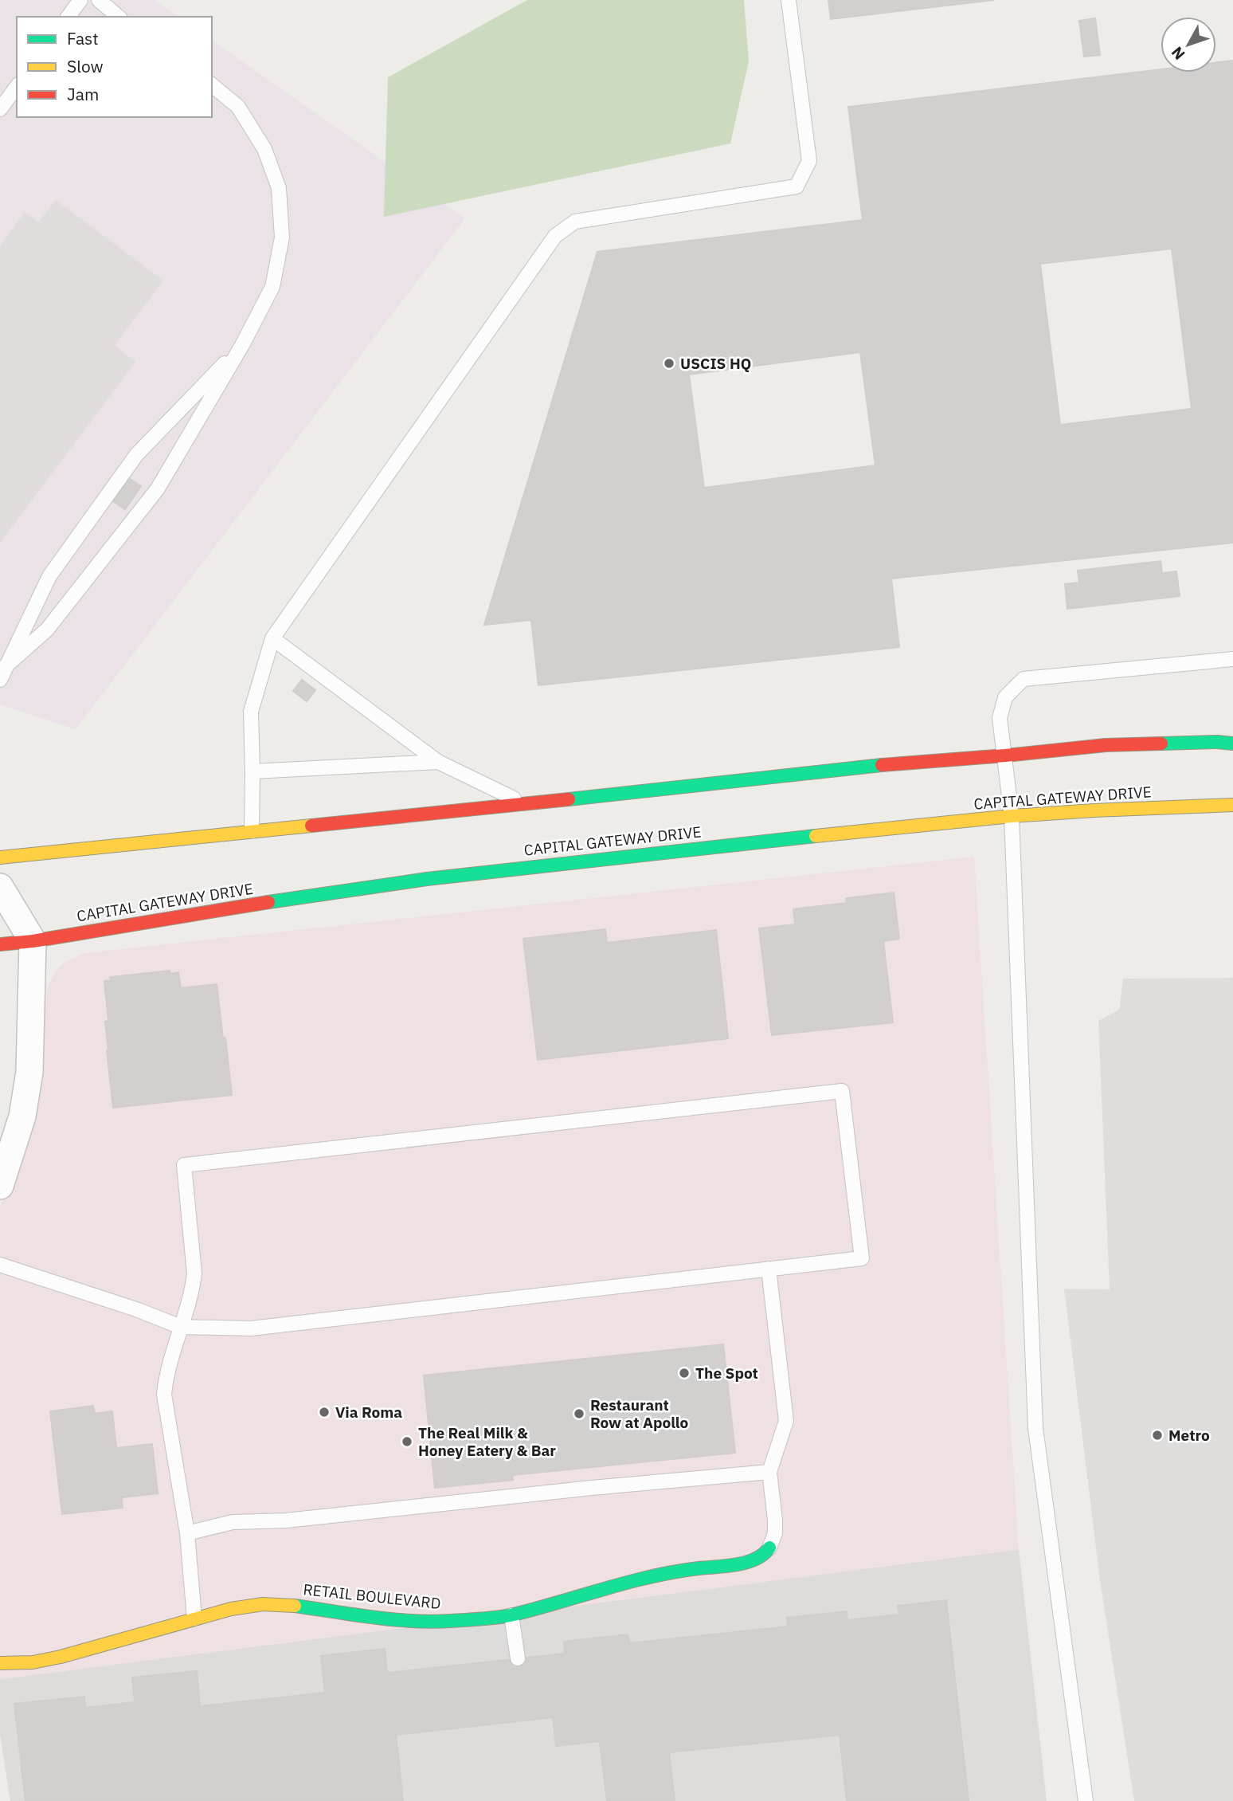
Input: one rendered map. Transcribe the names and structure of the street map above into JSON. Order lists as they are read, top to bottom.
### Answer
{
  "streets": {
    "street": ["CAPITAL GATEWAY DRIVE", "RETAIL BOULEVARD"]
  },
  "places": [
    "USCIS HQ",
    "The Spot",
    "Via Roma",
    "Restaurant Row at Apollo",
    "Metro",
    "The Real Milk & Honey Eatery & Bar"
  ],
  "legend": ["Fast", "Slow", "Jam"],
  "north": "bottom left"
}
